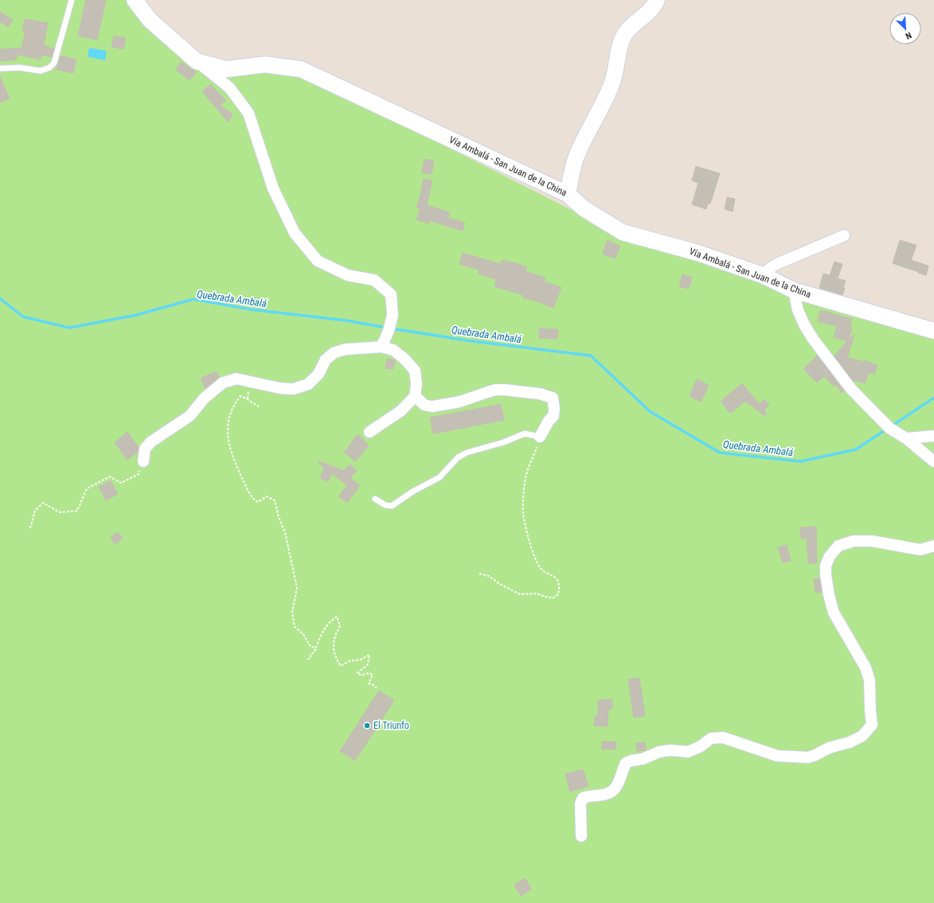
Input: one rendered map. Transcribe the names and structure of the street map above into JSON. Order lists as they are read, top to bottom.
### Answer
{
  "streets": {
    "street": ["Vía Ambalá - San Juan de la China"]
  },
  "water": ["Quebrada Ambalá"],
  "places": ["El Triunfo"],
  "north": "bottom right"
}
